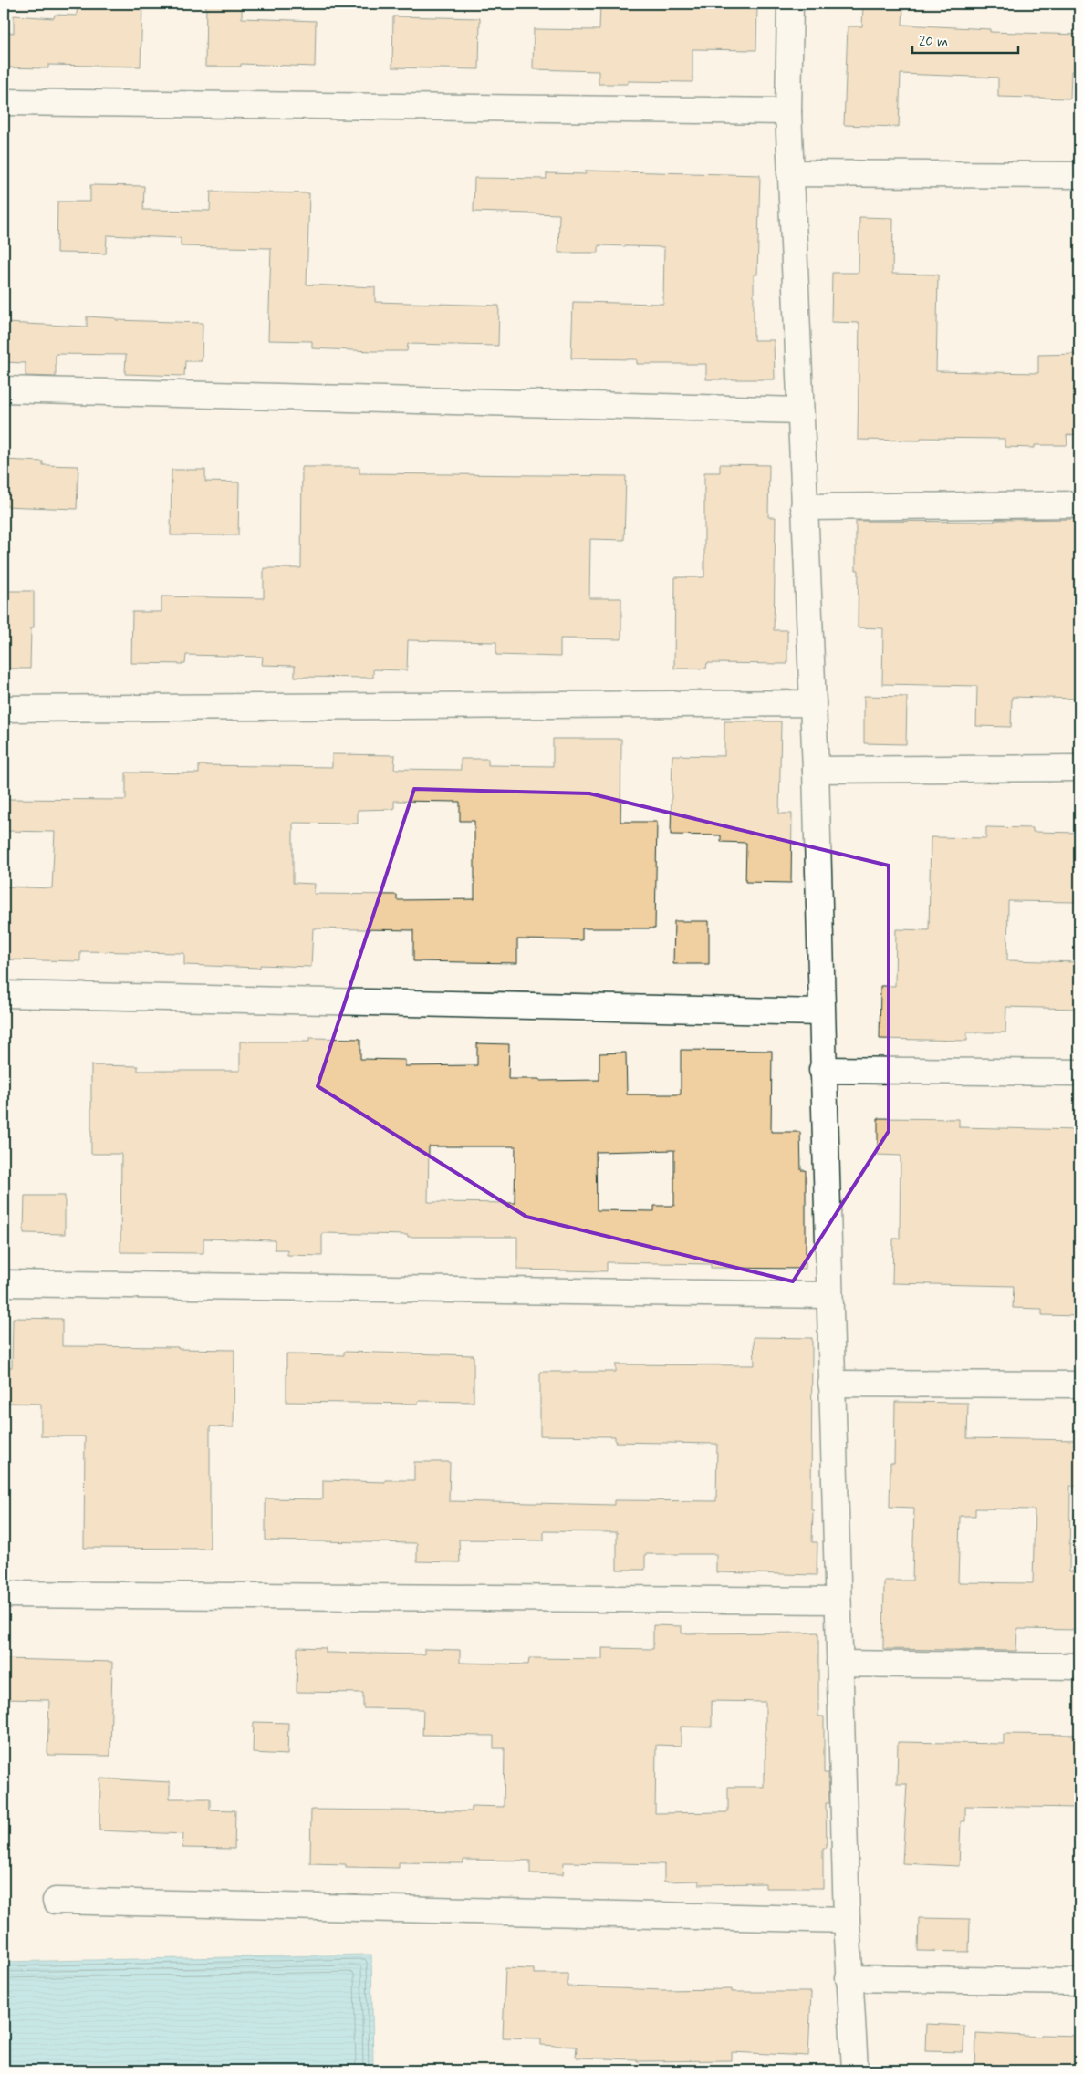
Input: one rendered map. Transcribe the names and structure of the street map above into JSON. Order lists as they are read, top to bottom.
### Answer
{
  "scale_bar": "20 m"
}
